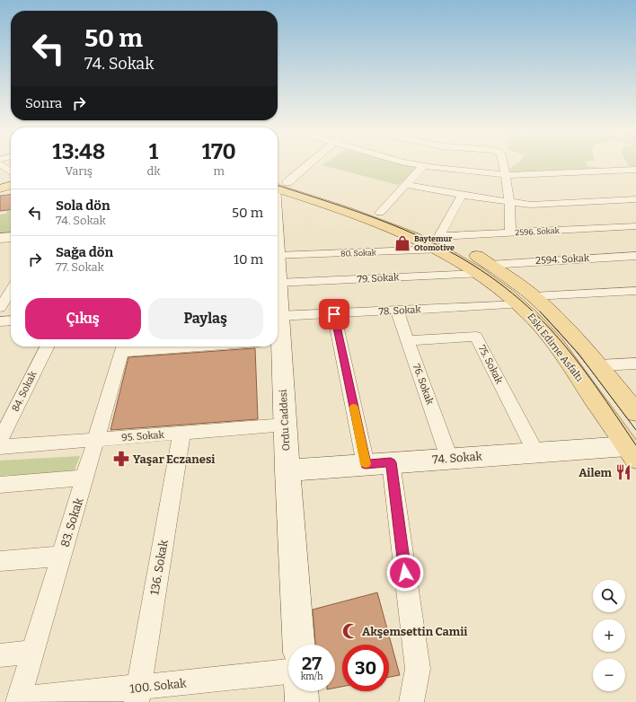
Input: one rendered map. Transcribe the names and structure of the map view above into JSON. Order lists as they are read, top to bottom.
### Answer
{
  "streets": {
    "main road": ["Eski Edirne Asfaltı", "Ordu Caddesi", "74. Sokak"],
    "street": [
      "2596. Sokak",
      "80. Sokak",
      "2594. Sokak",
      "79. Sokak",
      "78. Sokak",
      "75. Sokak",
      "76. Sokak",
      "84. Sokak",
      "95. Sokak",
      "83. Sokak",
      "136. Sokak",
      "100. Sokak"
    ]
  },
  "crossings": [
    ["2596. Sokak", "80. Sokak"],
    ["2596. Sokak", "Eski Edirne Asfaltı"],
    ["80. Sokak", "Eski Edirne Asfaltı"],
    ["2594. Sokak", "79. Sokak"],
    ["2594. Sokak", "Eski Edirne Asfaltı"],
    ["79. Sokak", "Eski Edirne Asfaltı"],
    ["79. Sokak", "Ordu Caddesi"],
    ["78. Sokak", "Eski Edirne Asfaltı"],
    ["78. Sokak", "76. Sokak"],
    ["78. Sokak", "Ordu Caddesi"],
    ["Eski Edirne Asfaltı", "74. Sokak"],
    ["75. Sokak", "76. Sokak"],
    ["75. Sokak", "74. Sokak"],
    ["76. Sokak", "74. Sokak"],
    ["Ordu Caddesi", "95. Sokak"],
    ["Ordu Caddesi", "74. Sokak"],
    ["95. Sokak", "83. Sokak"],
    ["95. Sokak", "136. Sokak"],
    ["83. Sokak", "100. Sokak"],
    ["136. Sokak", "100. Sokak"]
  ],
  "places": {
    "shop": ["Baytemur Otomotive"],
    "pharmacy": ["Yaşar Eczanesi"],
    "restaurant": ["Ailem"],
    "mosque": ["Akşemsettin Camii"]
  },
  "page": {
    "turn": ["50 m", "74. Sokak"],
    "then": "Sonra",
    "eta": [
      "13:48",
      "Varış",
      "1",
      "dk",
      "170",
      "m"
    ],
    "list": [
      {
        "name": "Sola dön",
        "note": "74. Sokak",
        "value": "50 m"
      },
      {
        "name": "Sağa dön",
        "note": "77. Sokak",
        "value": "10 m"
      }
    ],
    "buttons": ["Çıkış", "Paylaş"],
    "map_buttons": ["+", "−"],
    "speed": "27 km/h",
    "limit": "30"
  }
}
